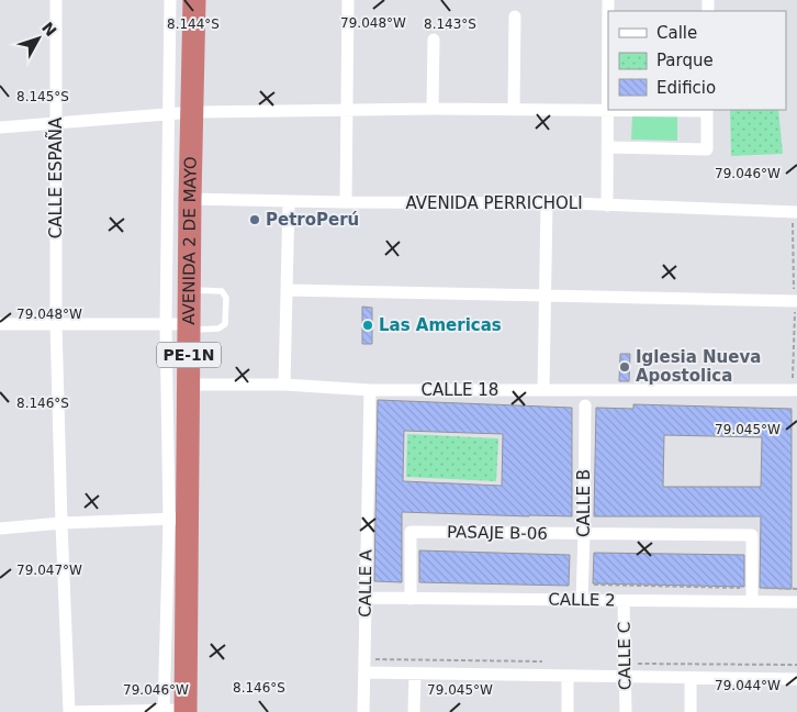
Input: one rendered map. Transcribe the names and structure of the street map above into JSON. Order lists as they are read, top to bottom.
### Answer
{
  "streets": {
    "highway": ["AVENIDA 2 DE MAYO", "PE-1N"],
    "street": [
      "CALLE ESPAÑA",
      "AVENIDA PERRICHOLI",
      "CALLE 18",
      "CALLE B",
      "PASAJE B-06",
      "CALLE A",
      "CALLE 2",
      "CALLE C"
    ]
  },
  "crossings": [
    ["AVENIDA PERRICHOLI", "AVENIDA 2 DE MAYO"],
    ["AVENIDA 2 DE MAYO", "CALLE 18"],
    ["CALLE 18", "CALLE A"],
    ["CALLE B", "PASAJE B-06"],
    ["CALLE B", "CALLE 2"],
    ["PASAJE B-06", "CALLE 2"],
    ["CALLE A", "CALLE 2"],
    ["CALLE 2", "CALLE C"]
  ],
  "places": ["PetroPerú", "Las Americas", "Iglesia Nueva Apostolica"],
  "legend": ["Calle", "Parque", "Edificio"],
  "north": "top right",
  "coordinates": [
    "79.048°W",
    "8.144°S",
    "8.143°S",
    "8.145°S",
    "79.046°W",
    "8.146°S",
    "79.045°W",
    "79.047°W",
    "79.044°W"
  ]
}
